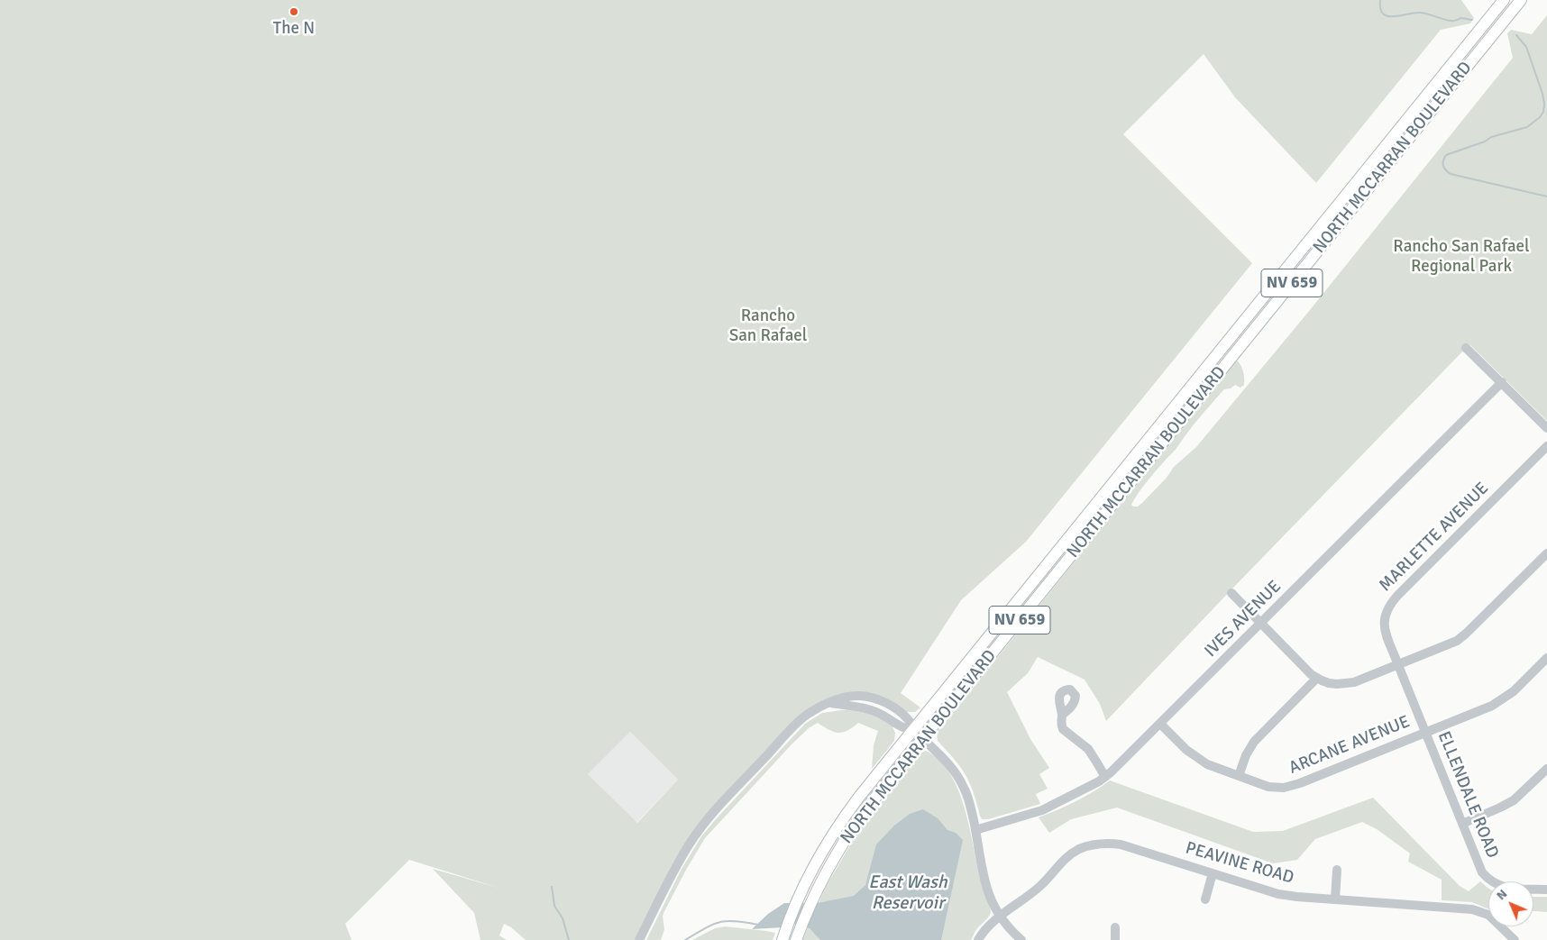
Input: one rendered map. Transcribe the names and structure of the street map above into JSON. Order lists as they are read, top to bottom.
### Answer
{
  "streets": {
    "main road": ["NORTH MCCARRAN BOULEVARD", "NV 659"],
    "street": [
      "MARLETTE AVENUE",
      "IVES AVENUE",
      "ARCANE AVENUE",
      "ELLENDALE ROAD",
      "PEAVINE ROAD"
    ]
  },
  "crossings": [
    ["MARLETTE AVENUE", "ELLENDALE ROAD"],
    ["IVES AVENUE", "ARCANE AVENUE"],
    ["ARCANE AVENUE", "ELLENDALE ROAD"]
  ],
  "water": ["East Wash Reservoir"],
  "parks": ["Rancho San Rafael Regional Park", "Rancho San Rafael"],
  "places": ["The N"],
  "north": "top left"
}
